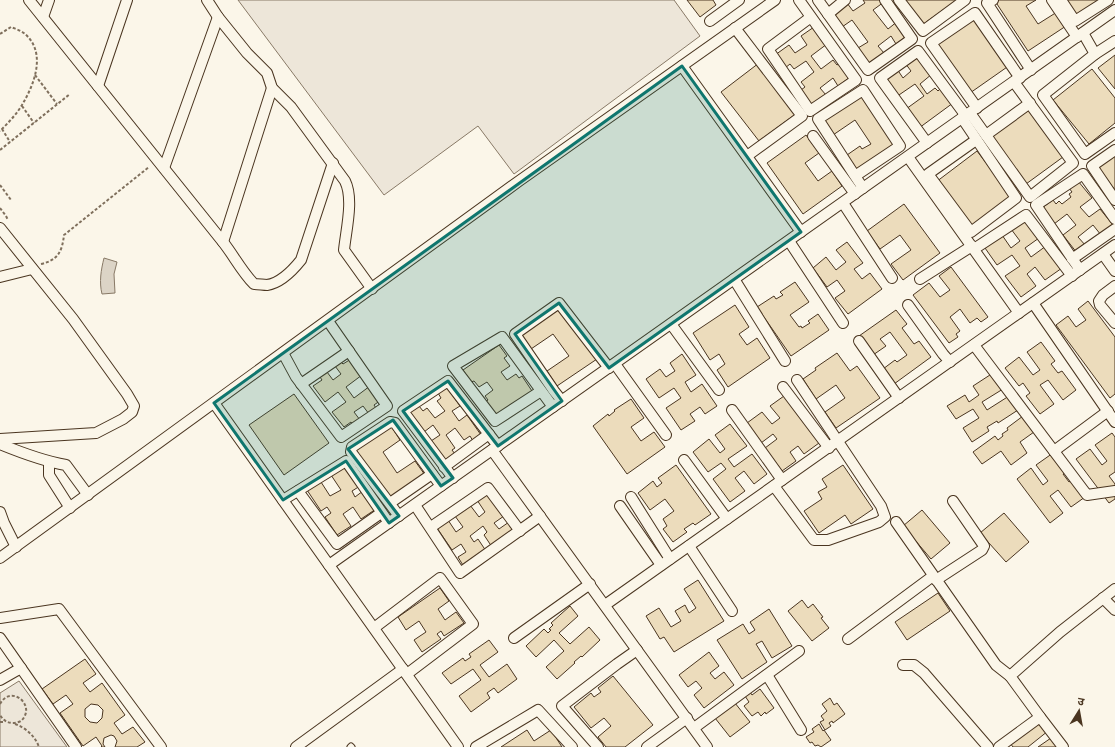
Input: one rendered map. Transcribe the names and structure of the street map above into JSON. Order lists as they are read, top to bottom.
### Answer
{
  "north": "top"
}
